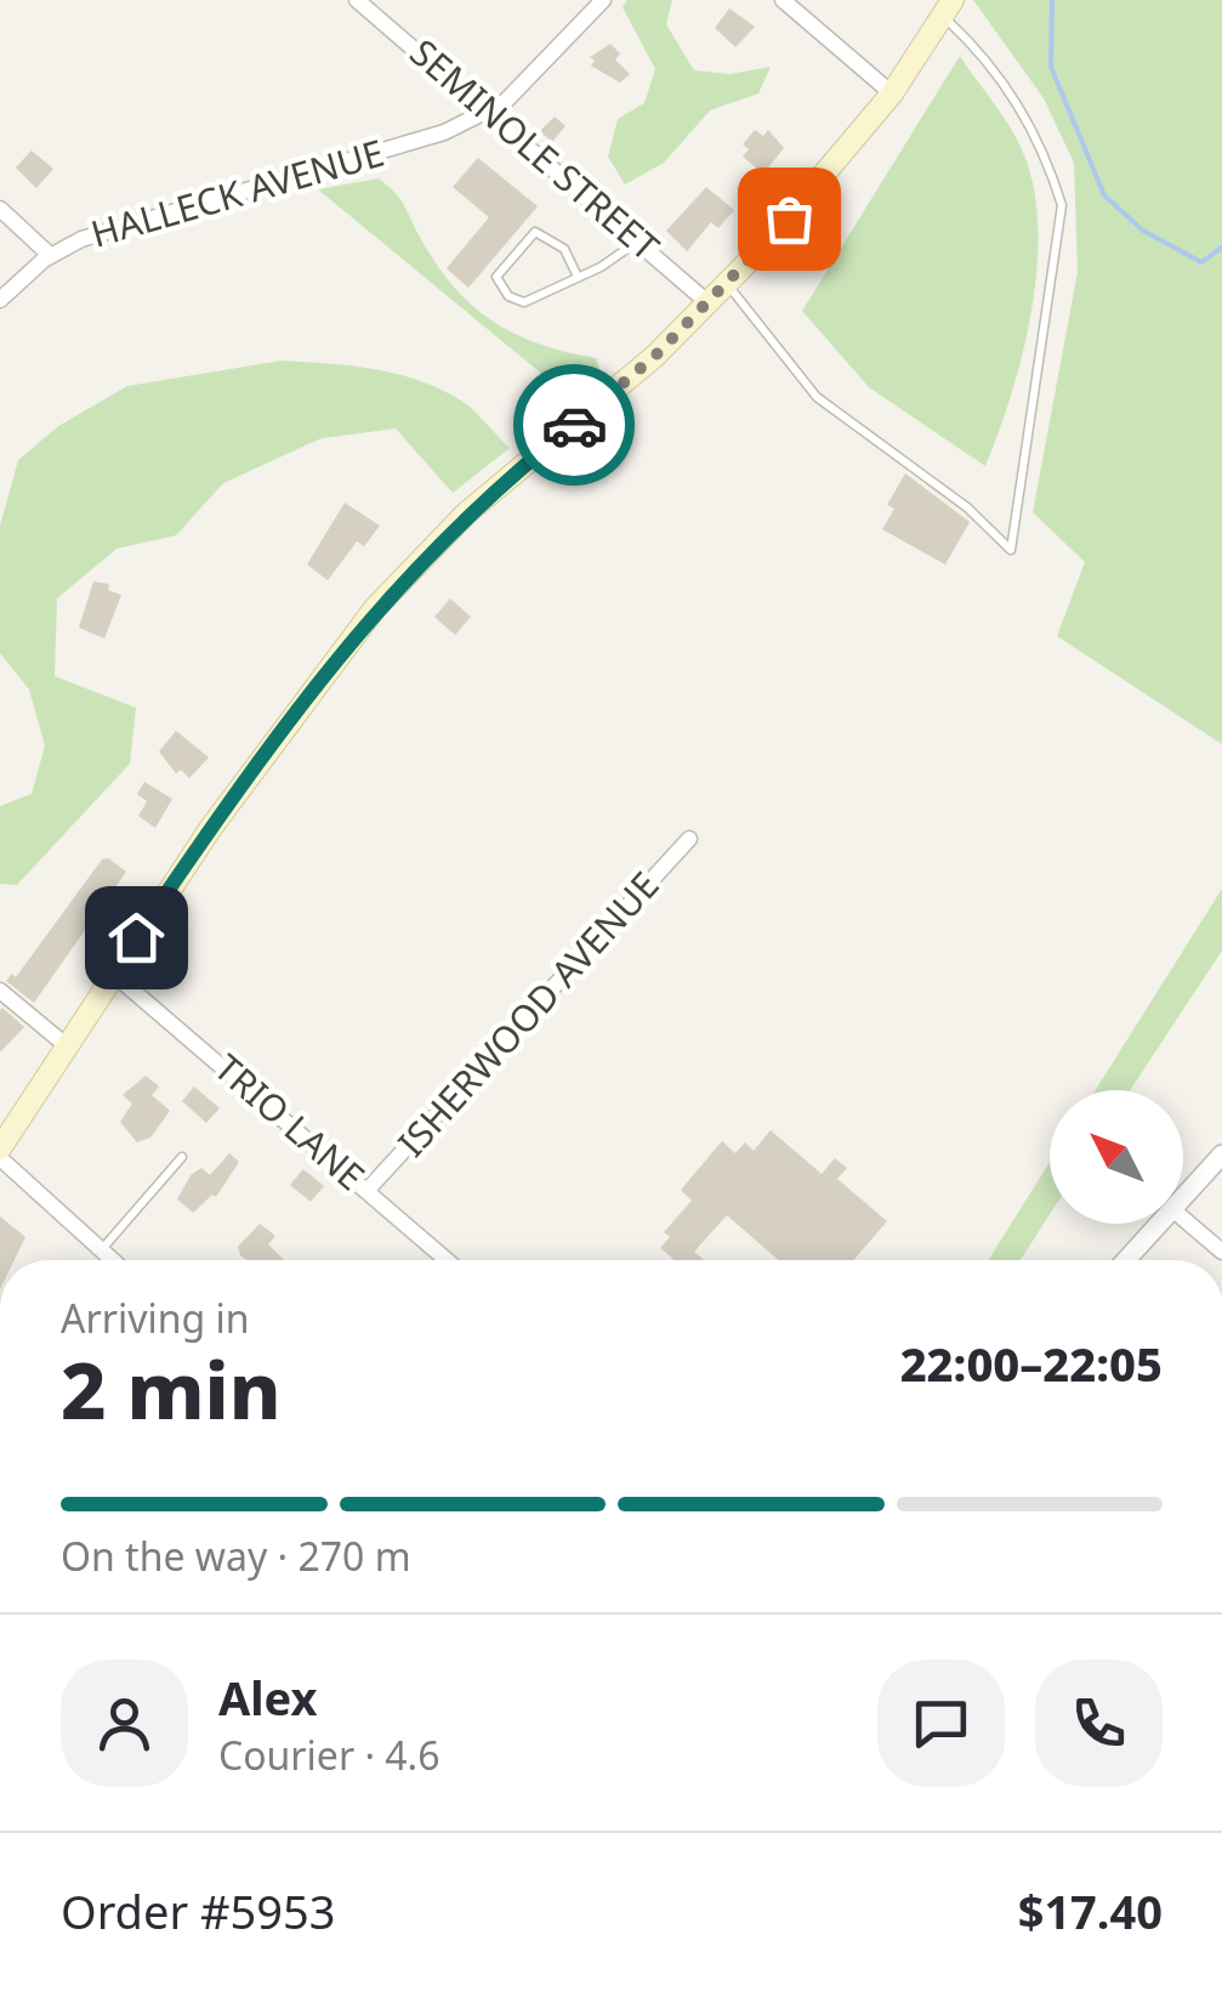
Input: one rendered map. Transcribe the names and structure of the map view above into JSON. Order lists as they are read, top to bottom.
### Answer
{
  "streets": {
    "street": [
      "SEMINOLE STREET",
      "HALLECK AVENUE",
      "ISHERWOOD AVENUE",
      "TRIO LANE"
    ]
  },
  "crossings": [
    ["SEMINOLE STREET", "HALLECK AVENUE"],
    ["ISHERWOOD AVENUE", "TRIO LANE"]
  ],
  "north": "top left",
  "page": {
    "heading": ["2 min", "Arriving in", "22:00–22:05"],
    "panel": [
      "Alex",
      "Courier · 4.6",
      "Order #5953",
      "$17.40"
    ],
    "bar": "On the way · 270 m"
  }
}
